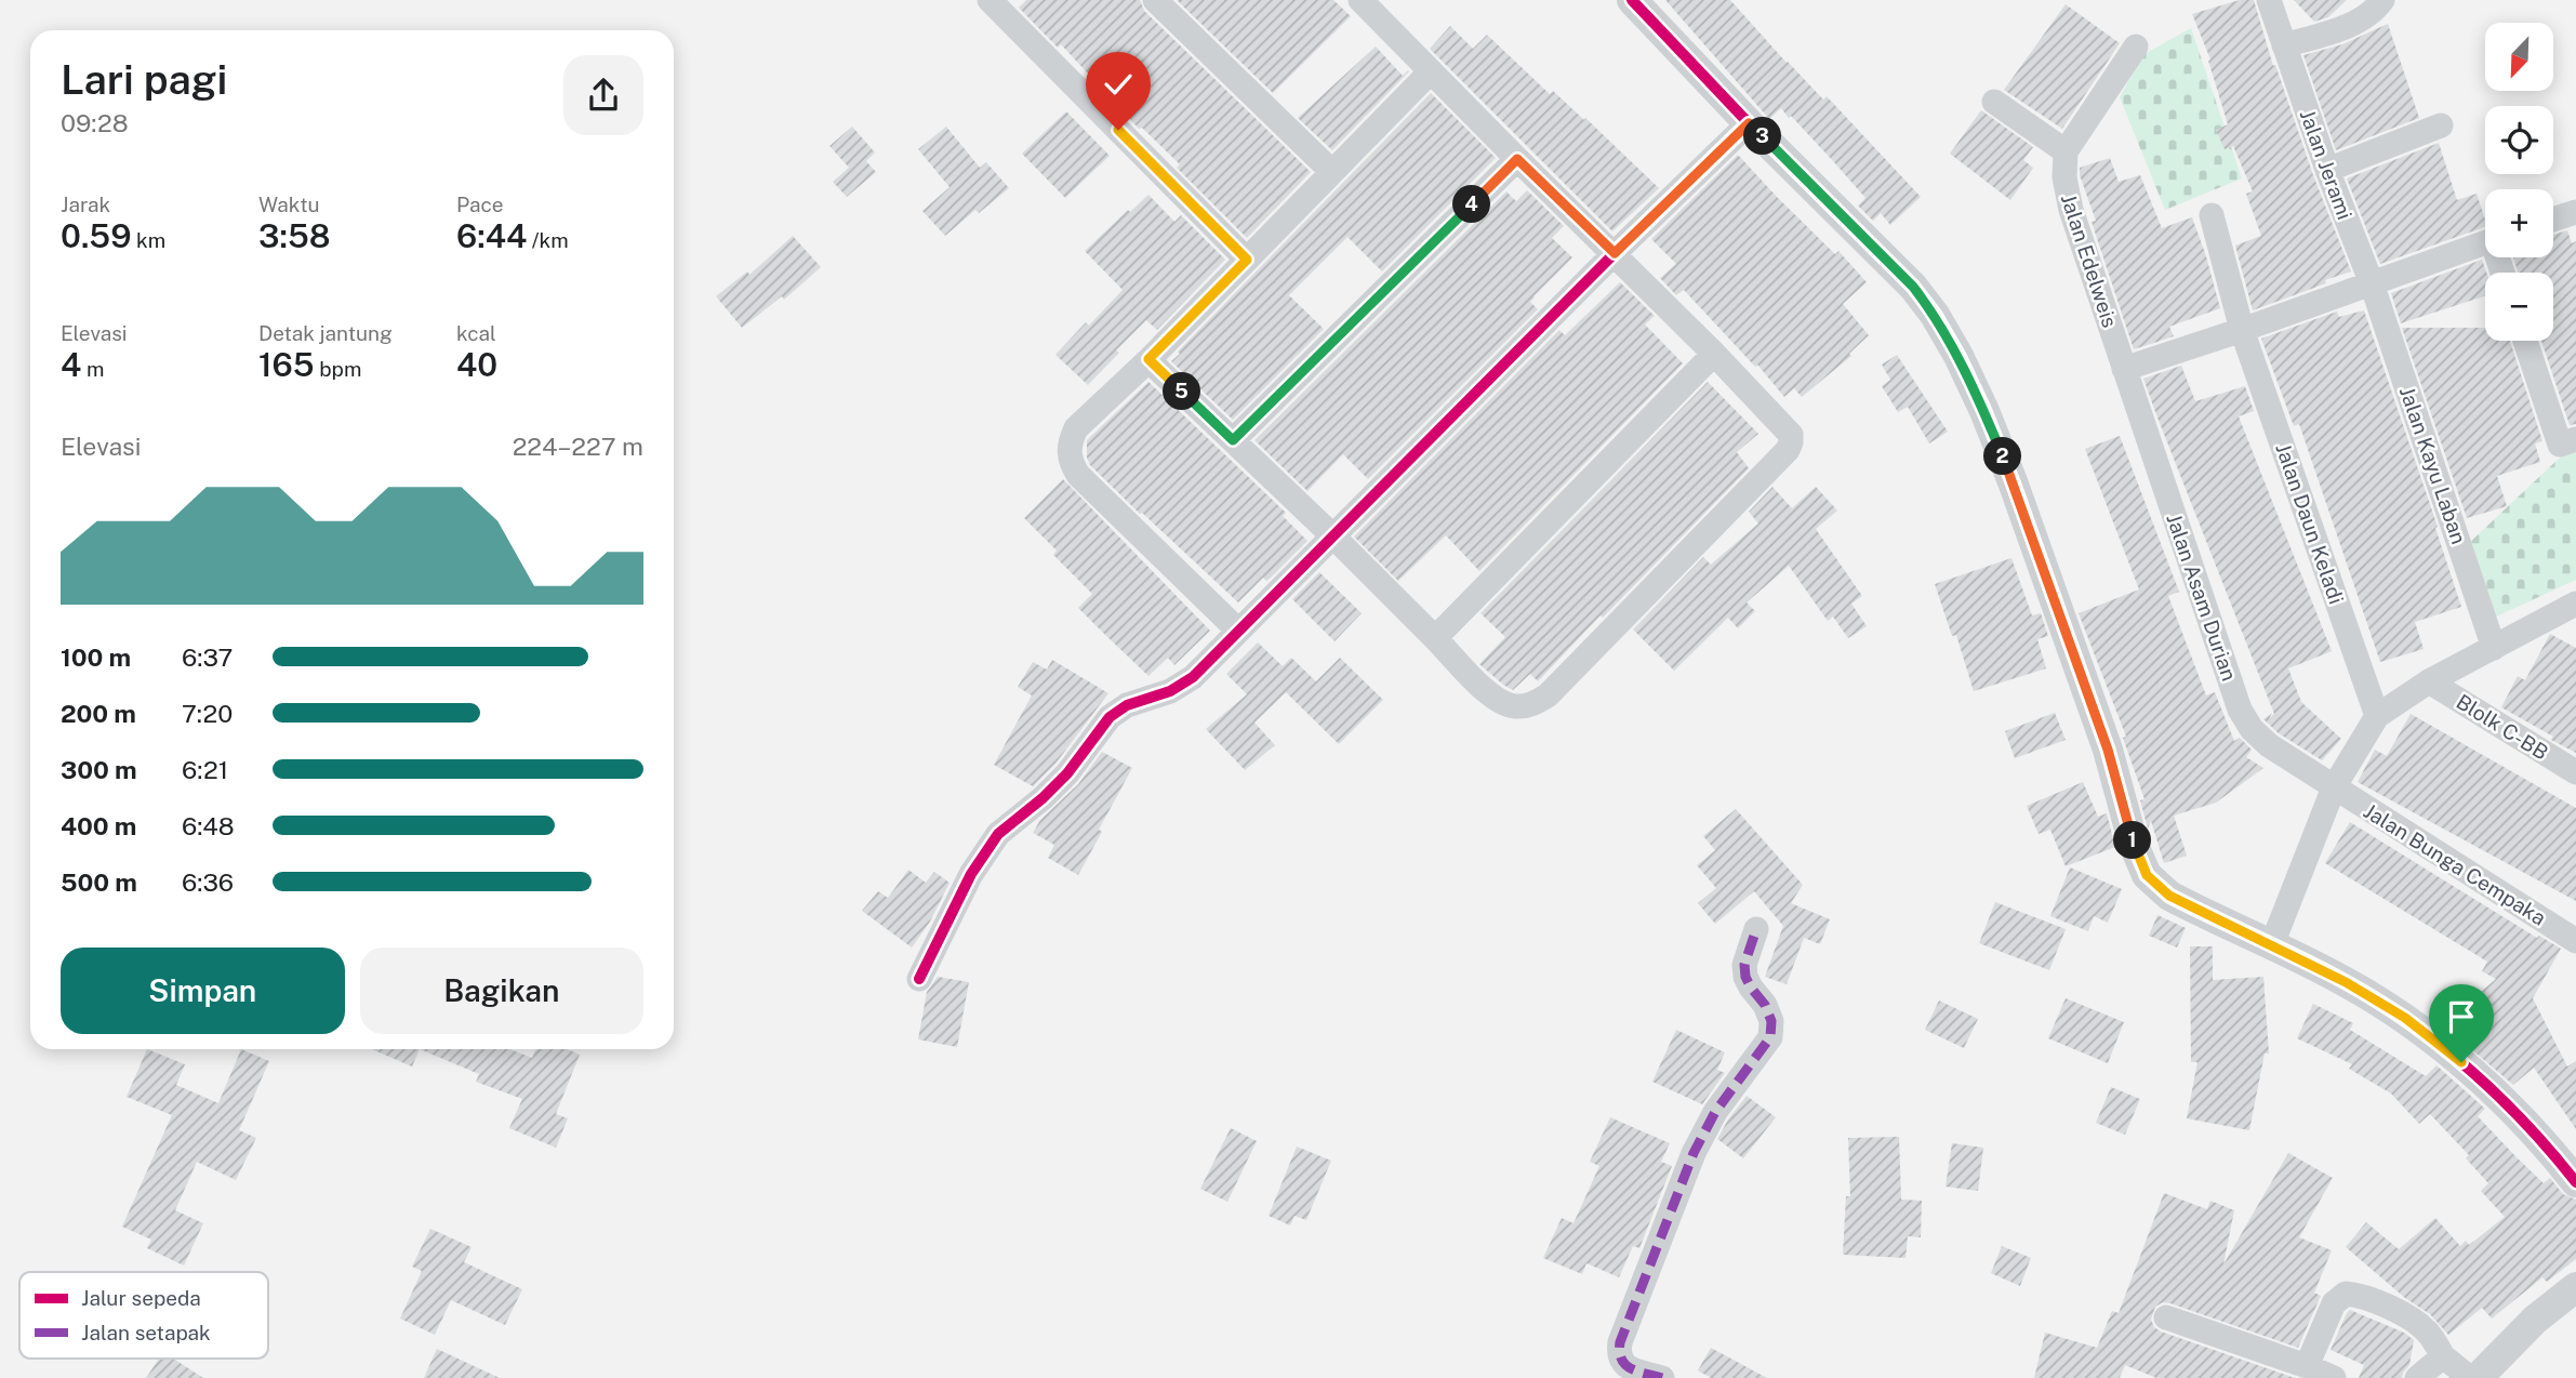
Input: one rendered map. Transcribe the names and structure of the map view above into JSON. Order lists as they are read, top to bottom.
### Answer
{
  "streets": {
    "street": [
      "Jalan Jerami",
      "Jalan Edelweis",
      "Jalan Kayu Laban",
      "Jalan Daun Keladi",
      "Jalan Asam Durian",
      "Blolk C-BB",
      "Jalan Bunga Cempaka"
    ]
  },
  "crossings": [
    ["Jalan Jerami", "Jalan Kayu Laban"],
    ["Jalan Edelweis", "Jalan Asam Durian"],
    ["Jalan Asam Durian", "Jalan Bunga Cempaka"]
  ],
  "legend": ["Jalur sepeda", "Jalan setapak"],
  "north": "bottom left",
  "page": {
    "map_buttons": ["+", "−"],
    "heading": ["Lari pagi", "09:28"],
    "pins": [
      "3",
      "4",
      "5",
      "2",
      "1"
    ],
    "stats": [
      ["Jarak", "0.59 km"],
      ["Waktu", "3:58"],
      ["Pace", "6:44 /km"],
      ["Elevasi", "4 m"],
      ["Detak jantung", "165 bpm"],
      ["kcal", "40"]
    ],
    "chart": ["Elevasi", "224–227 m"],
    "list": [
      {
        "name": "100 m",
        "note": "6:37"
      },
      {
        "name": "200 m",
        "note": "7:20"
      },
      {
        "name": "300 m",
        "note": "6:21"
      },
      {
        "name": "400 m",
        "note": "6:48"
      },
      {
        "name": "500 m",
        "note": "6:36"
      }
    ],
    "buttons": ["Simpan", "Bagikan"]
  }
}
